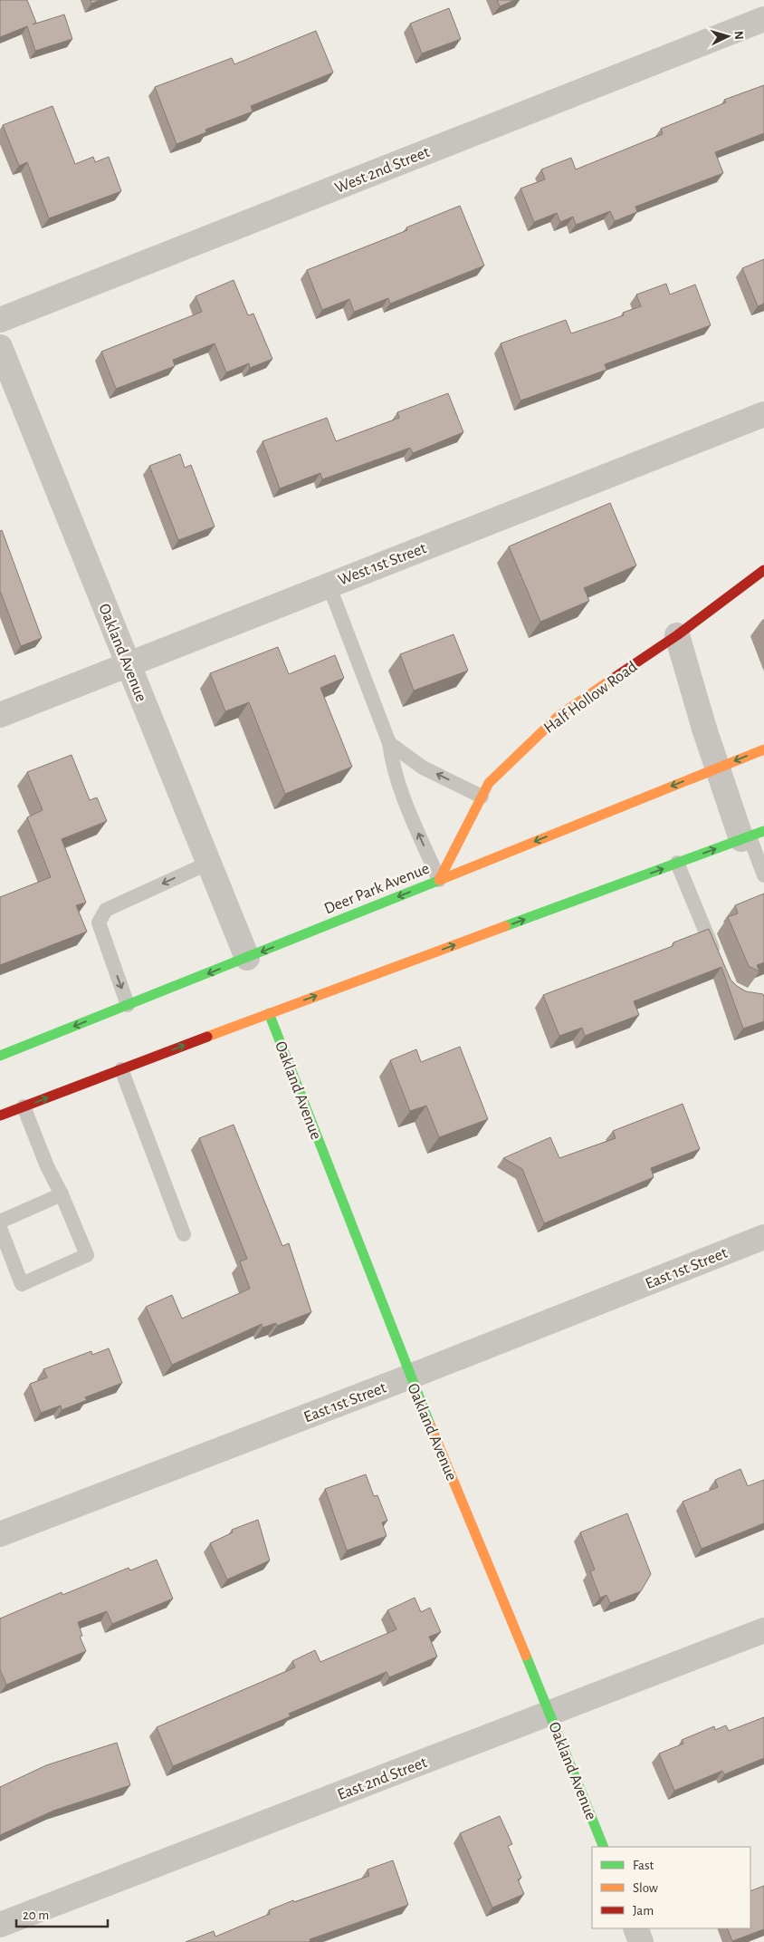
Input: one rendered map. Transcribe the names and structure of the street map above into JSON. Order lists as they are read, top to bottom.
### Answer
{
  "streets": {
    "main road": ["Oakland Avenue", "Half Hollow Road", "Deer Park Avenue"],
    "street": [
      "West 2nd Street",
      "West 1st Street",
      "East 1st Street",
      "East 2nd Street"
    ]
  },
  "crossings": [
    ["West 1st Street", "Oakland Avenue"],
    ["Oakland Avenue", "Deer Park Avenue"],
    ["Oakland Avenue", "East 1st Street"],
    ["Oakland Avenue", "East 2nd Street"],
    ["Half Hollow Road", "Deer Park Avenue"]
  ],
  "legend": ["Fast", "Slow", "Jam"],
  "scale_bar": "20 m",
  "north": "right"
}
